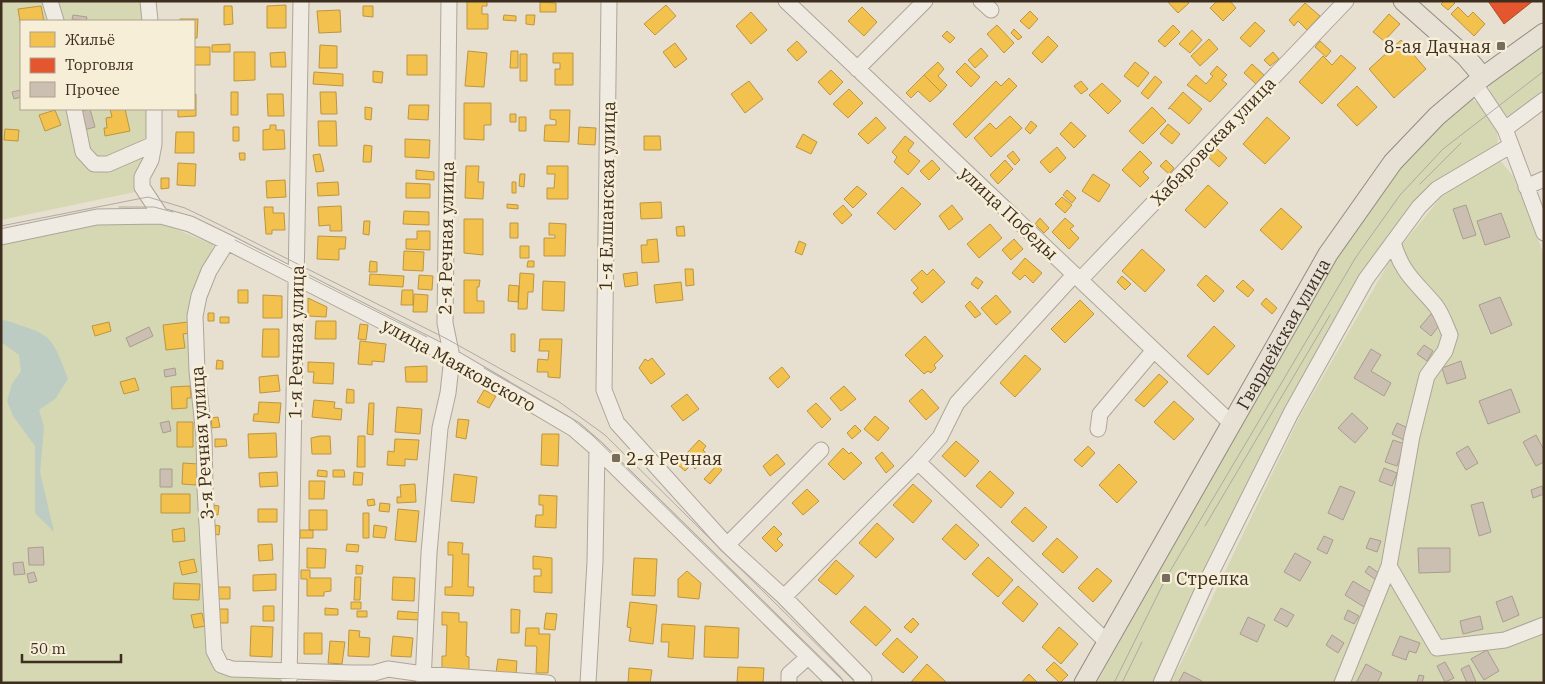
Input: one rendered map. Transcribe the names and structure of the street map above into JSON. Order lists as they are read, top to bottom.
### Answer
{
  "streets": {
    "main road": ["Гвардейская улица"],
    "street": [
      "Хабаровская улица",
      "1-я Елшанская улица",
      "улица Победы",
      "2-я Речная улица",
      "1-я Речная улица",
      "улица Маяковского",
      "3-я Речная улица"
    ]
  },
  "crossings": [
    ["Хабаровская улица", "улица Победы"],
    ["улица Победы", "Гвардейская улица"],
    ["2-я Речная улица", "улица Маяковского"],
    ["1-я Речная улица", "улица Маяковского"],
    ["1-я Речная улица", "3-я Речная улица"],
    ["улица Маяковского", "3-я Речная улица"]
  ],
  "places": {
    "transit": ["8-ая Дачная", "2-я Речная", "Стрелка"]
  },
  "legend": ["Жильё", "Торговля", "Прочее"],
  "scale_bar": "50 m"
}
